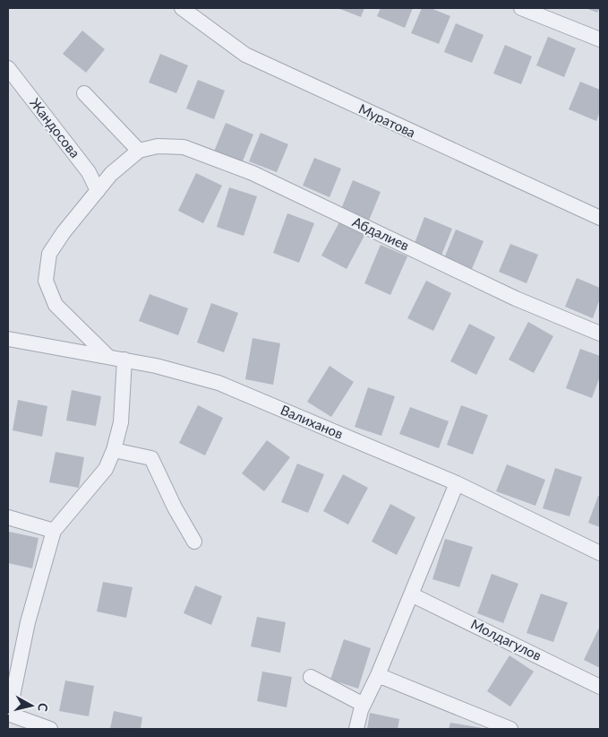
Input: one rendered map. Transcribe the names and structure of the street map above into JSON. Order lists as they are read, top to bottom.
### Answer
{
  "streets": {
    "street": [
      "Муратова",
      "Жандосова",
      "Абдалиев",
      "Валиханов",
      "Молдагулов"
    ]
  },
  "north": "right"
}
